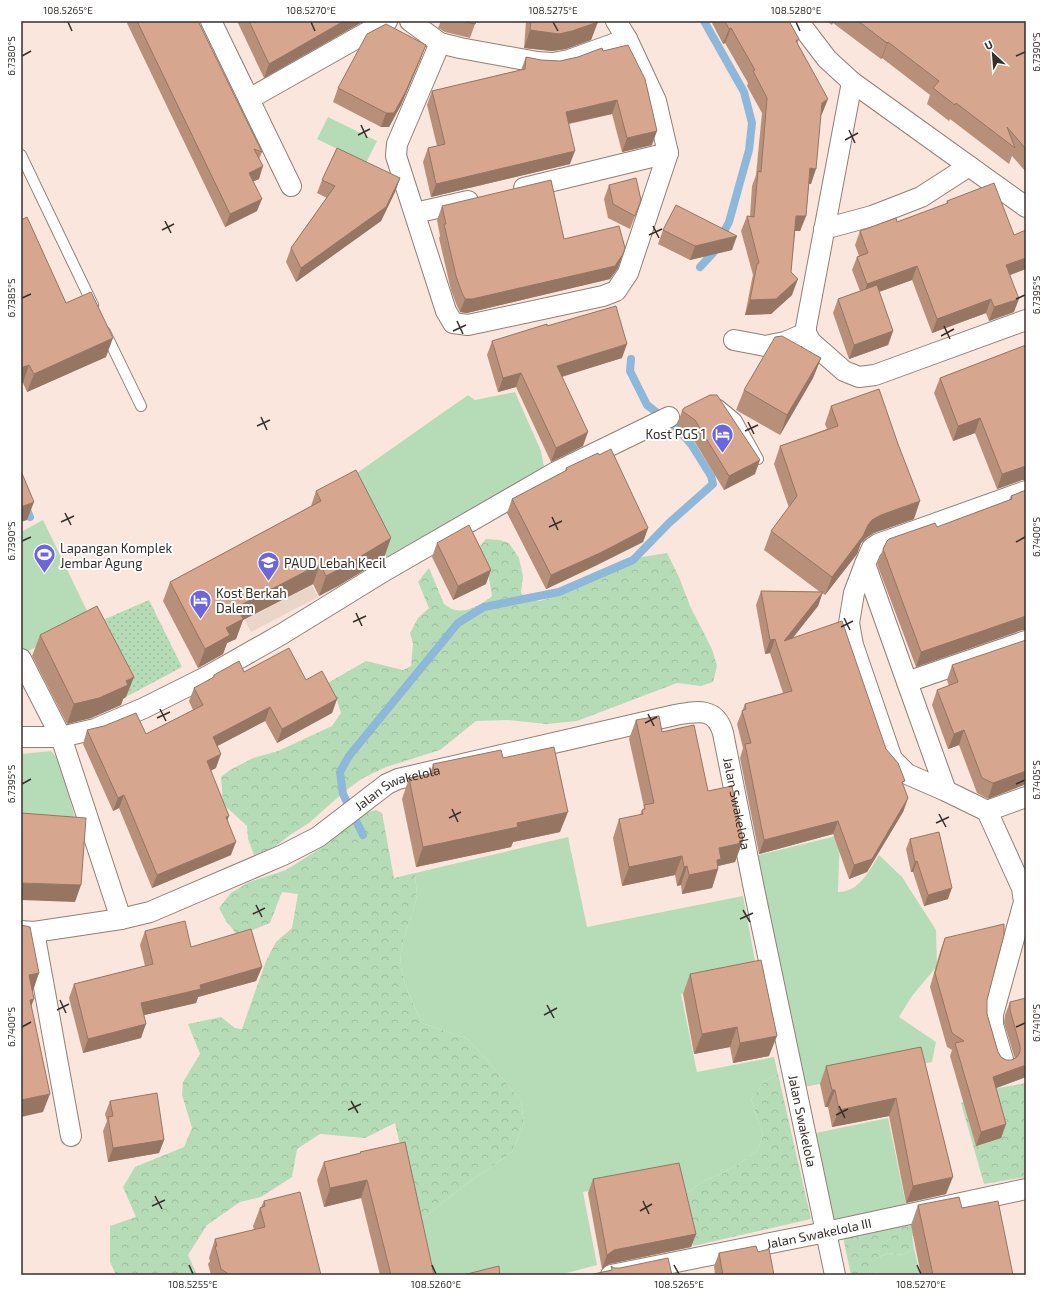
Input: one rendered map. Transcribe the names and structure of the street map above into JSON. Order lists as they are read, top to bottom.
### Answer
{
  "streets": {
    "street": ["Jalan Swakelola", "Jalan Swakelola III"]
  },
  "crossings": [
    ["Jalan Swakelola", "Jalan Swakelola III"]
  ],
  "places": {
    "hotel": ["Kost PGS 1", "Kost Berkah Dalem"],
    "sports": ["Lapangan Komplek Jembar Agung"],
    "school or university": ["PAUD Lebah Kecil"]
  },
  "north": "top left",
  "coordinates": [
    "108.5265°E",
    "108.5270°E",
    "108.5275°E",
    "108.5280°E",
    "6.7390°S",
    "6.7380°S",
    "6.7395°S",
    "6.7385°S",
    "6.7400°S",
    "6.7405°S",
    "6.7410°S",
    "108.5255°E",
    "108.5260°E"
  ]
}
